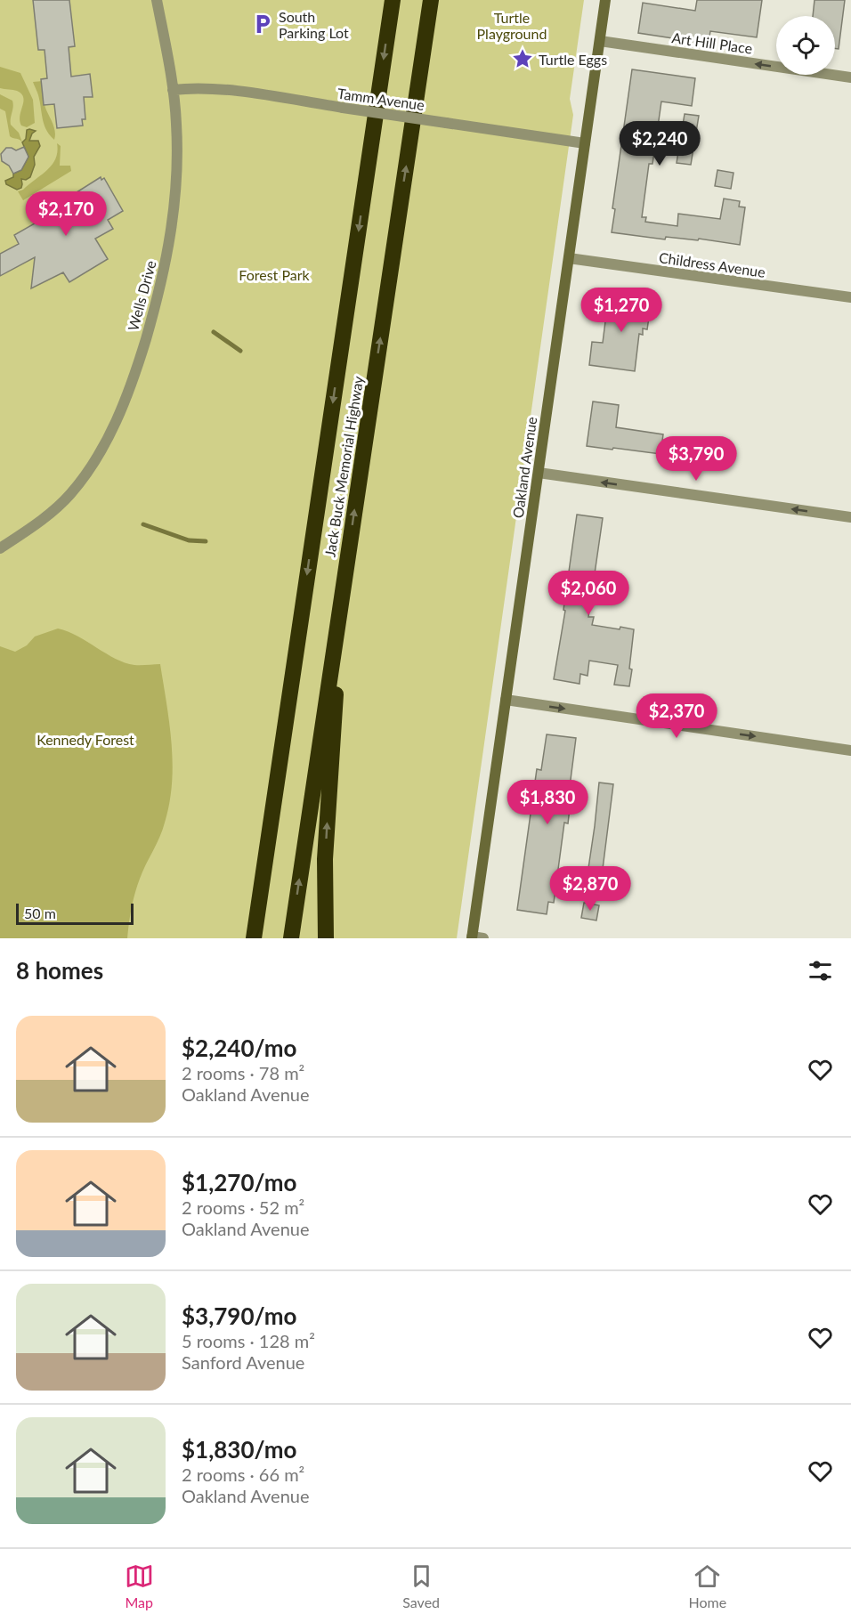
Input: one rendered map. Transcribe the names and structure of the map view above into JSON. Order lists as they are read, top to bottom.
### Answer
{
  "streets": {
    "highway": ["Jack Buck Memorial Highway"],
    "street": [
      "Art Hill Place",
      "Tamm Avenue",
      "Childress Avenue",
      "Wells Drive",
      "Oakland Avenue"
    ]
  },
  "crossings": [
    ["Art Hill Place", "Oakland Avenue"],
    ["Tamm Avenue", "Wells Drive"],
    ["Tamm Avenue", "Oakland Avenue"],
    ["Childress Avenue", "Oakland Avenue"]
  ],
  "one_way": ["Art Hill Place"],
  "parks": ["Turtle Playground", "Forest Park", "Kennedy Forest"],
  "places": {
    "parking": ["South Parking Lot"],
    "place": ["Turtle Eggs"]
  },
  "scale_bar": "50 m",
  "page": {
    "price": [
      "$2,240",
      "$2,170",
      "$1,270",
      "$3,790",
      "$2,060",
      "$2,370",
      "$1,830",
      "$2,870"
    ],
    "scale": "50 m",
    "heading": "8 homes",
    "list": [
      {
        "name": "$2,240/mo",
        "note": "2 rooms · 78 m² · Oakland Avenue"
      },
      {
        "name": "$1,270/mo",
        "note": "2 rooms · 52 m² · Oakland Avenue"
      },
      {
        "name": "$3,790/mo",
        "note": "5 rooms · 128 m² · Sanford Avenue"
      },
      {
        "name": "$1,830/mo",
        "note": "2 rooms · 66 m² · Oakland Avenue"
      }
    ],
    "tabs": ["Map", "Saved", "Home"]
  }
}
